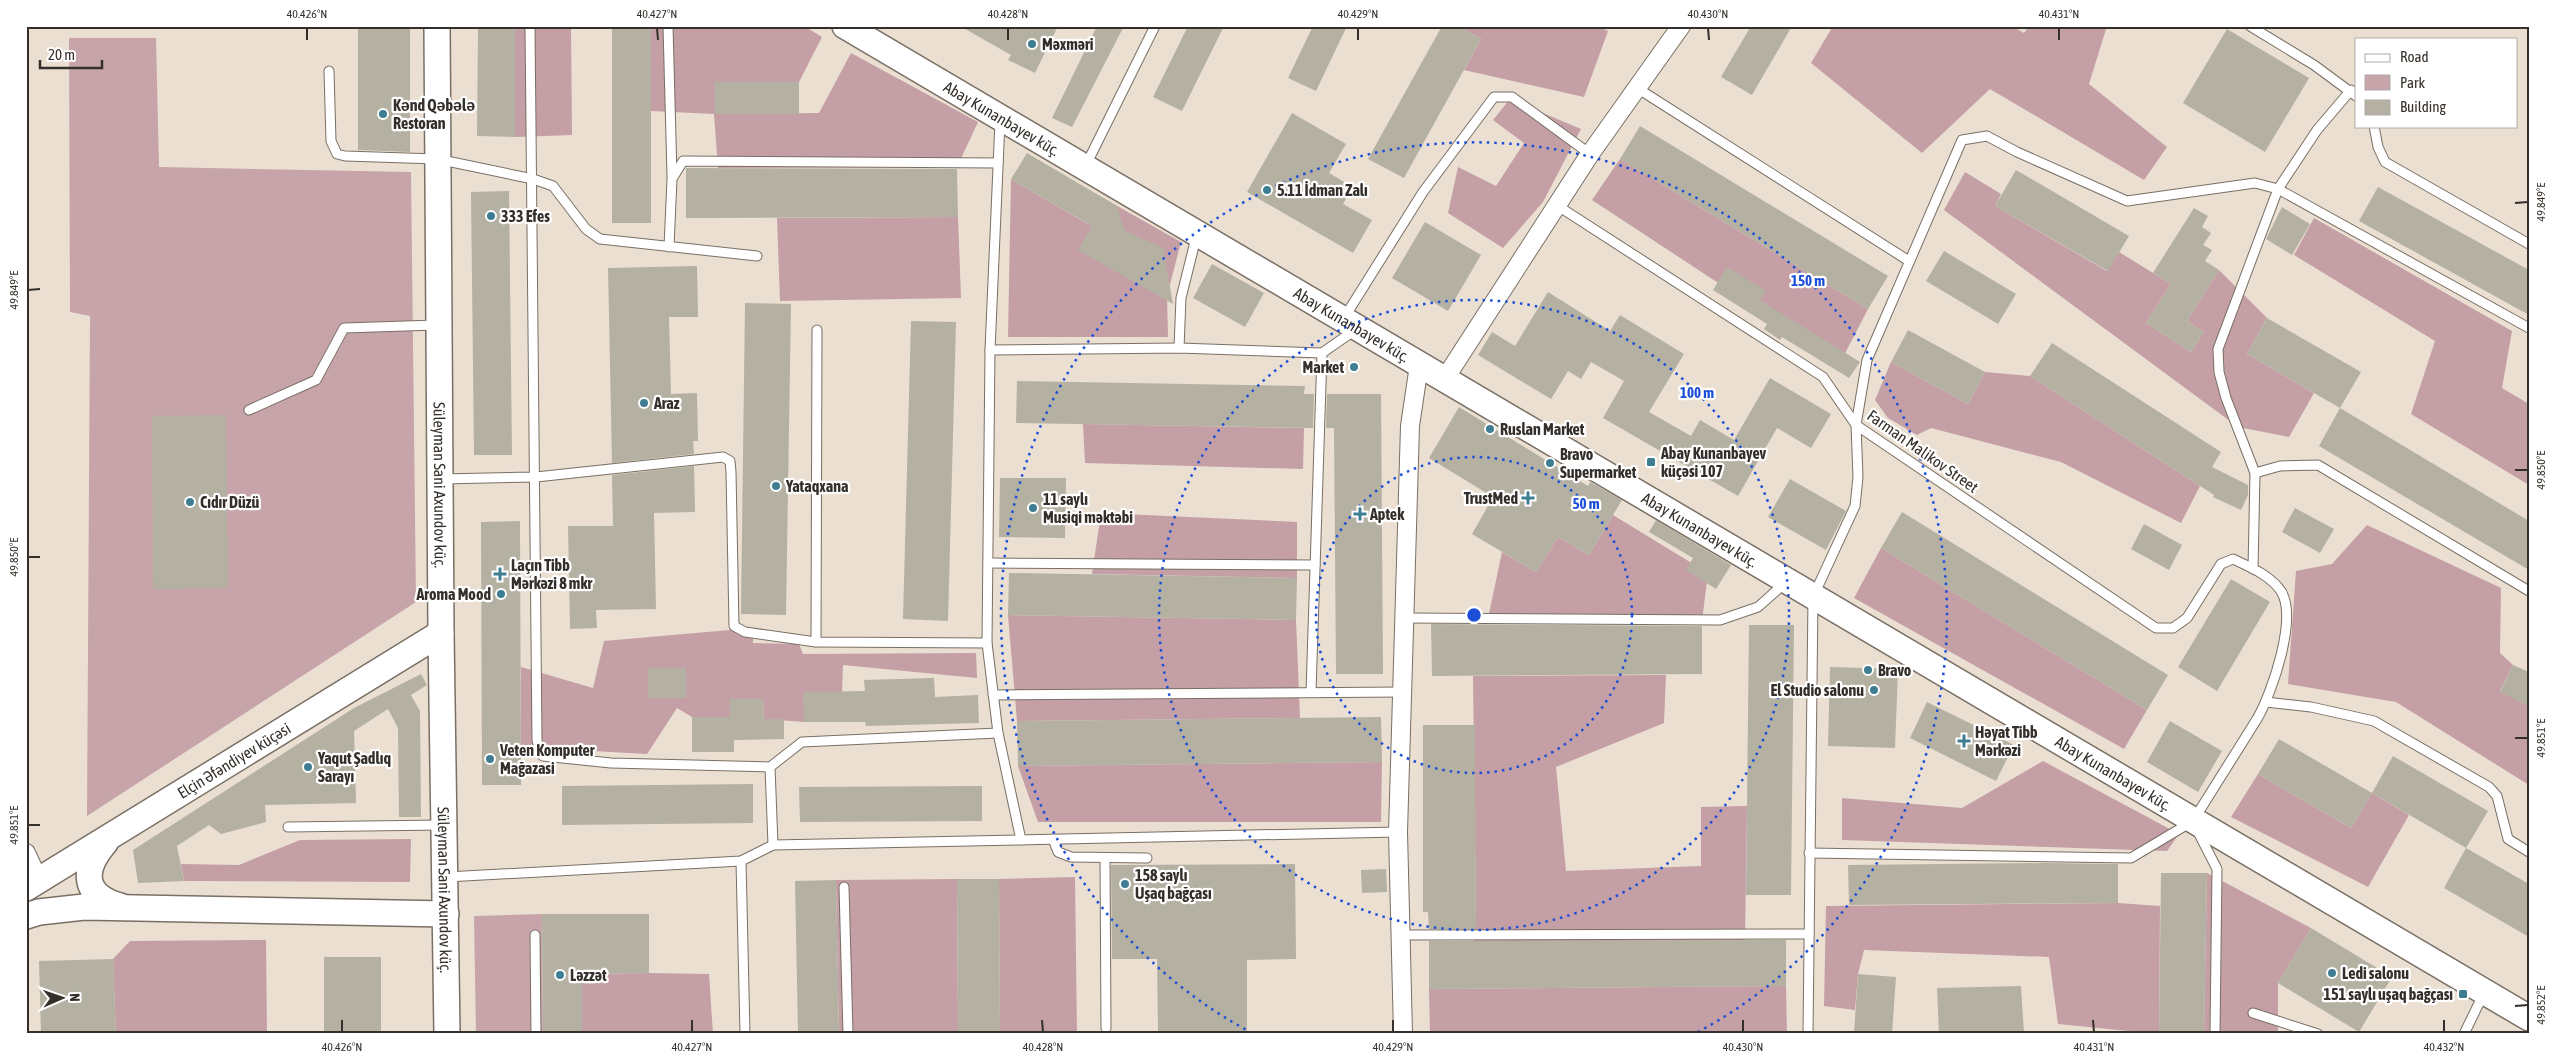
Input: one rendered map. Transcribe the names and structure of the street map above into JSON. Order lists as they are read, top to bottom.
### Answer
{
  "streets": {
    "street": ["Abay Kunanbayev küç.", "Süleyman Sani Axundov küç.", "Elçin Əfəndiyev küçəsi"],
    "lane": ["Farman Malikov Street"]
  },
  "crossings": [
    ["Süleyman Sani Axundov küç.", "Elçin Əfəndiyev küçəsi"]
  ],
  "places": {
    "other": [
      "Məxməri",
      "Kәnd Qәbәlә Restoran",
      "5.11 İdman Zalı",
      "333 Efes",
      "Market",
      "Araz",
      "Ruslan Market",
      "Bravo Supermarket",
      "Yataqxana",
      "Cıdır Düzü",
      "11 saylı Musiqi məktəbi",
      "Aroma Mood",
      "Bravo",
      "El Studio salonu",
      "Veten Komputer Mağazasi",
      "Yaqut Şadlıq Sarayı",
      "158 saylı Uşaq bağçası",
      "Ledi salonu",
      "Ləzzət"
    ],
    "transit": ["Abay Kunanbayev küçəsi 107", "151 saylı uşaq bağçası"],
    "health": [
      "TrustMed",
      "Aptek",
      "Laçın Tibb Mərkəzi 8 mkr",
      "Həyat Tibb Mərkəzi"
    ]
  },
  "legend": ["Road", "Park", "Building"],
  "scale_bar": "20 m",
  "north": "right",
  "coordinates": [
    "40.426°N",
    "40.427°N",
    "40.428°N",
    "40.429°N",
    "40.430°N",
    "40.431°N",
    "49.849°E",
    "49.850°E",
    "49.851°E",
    "49.852°E",
    "40.432°N"
  ],
  "rings": ["150 m", "100 m", "50 m"]
}
